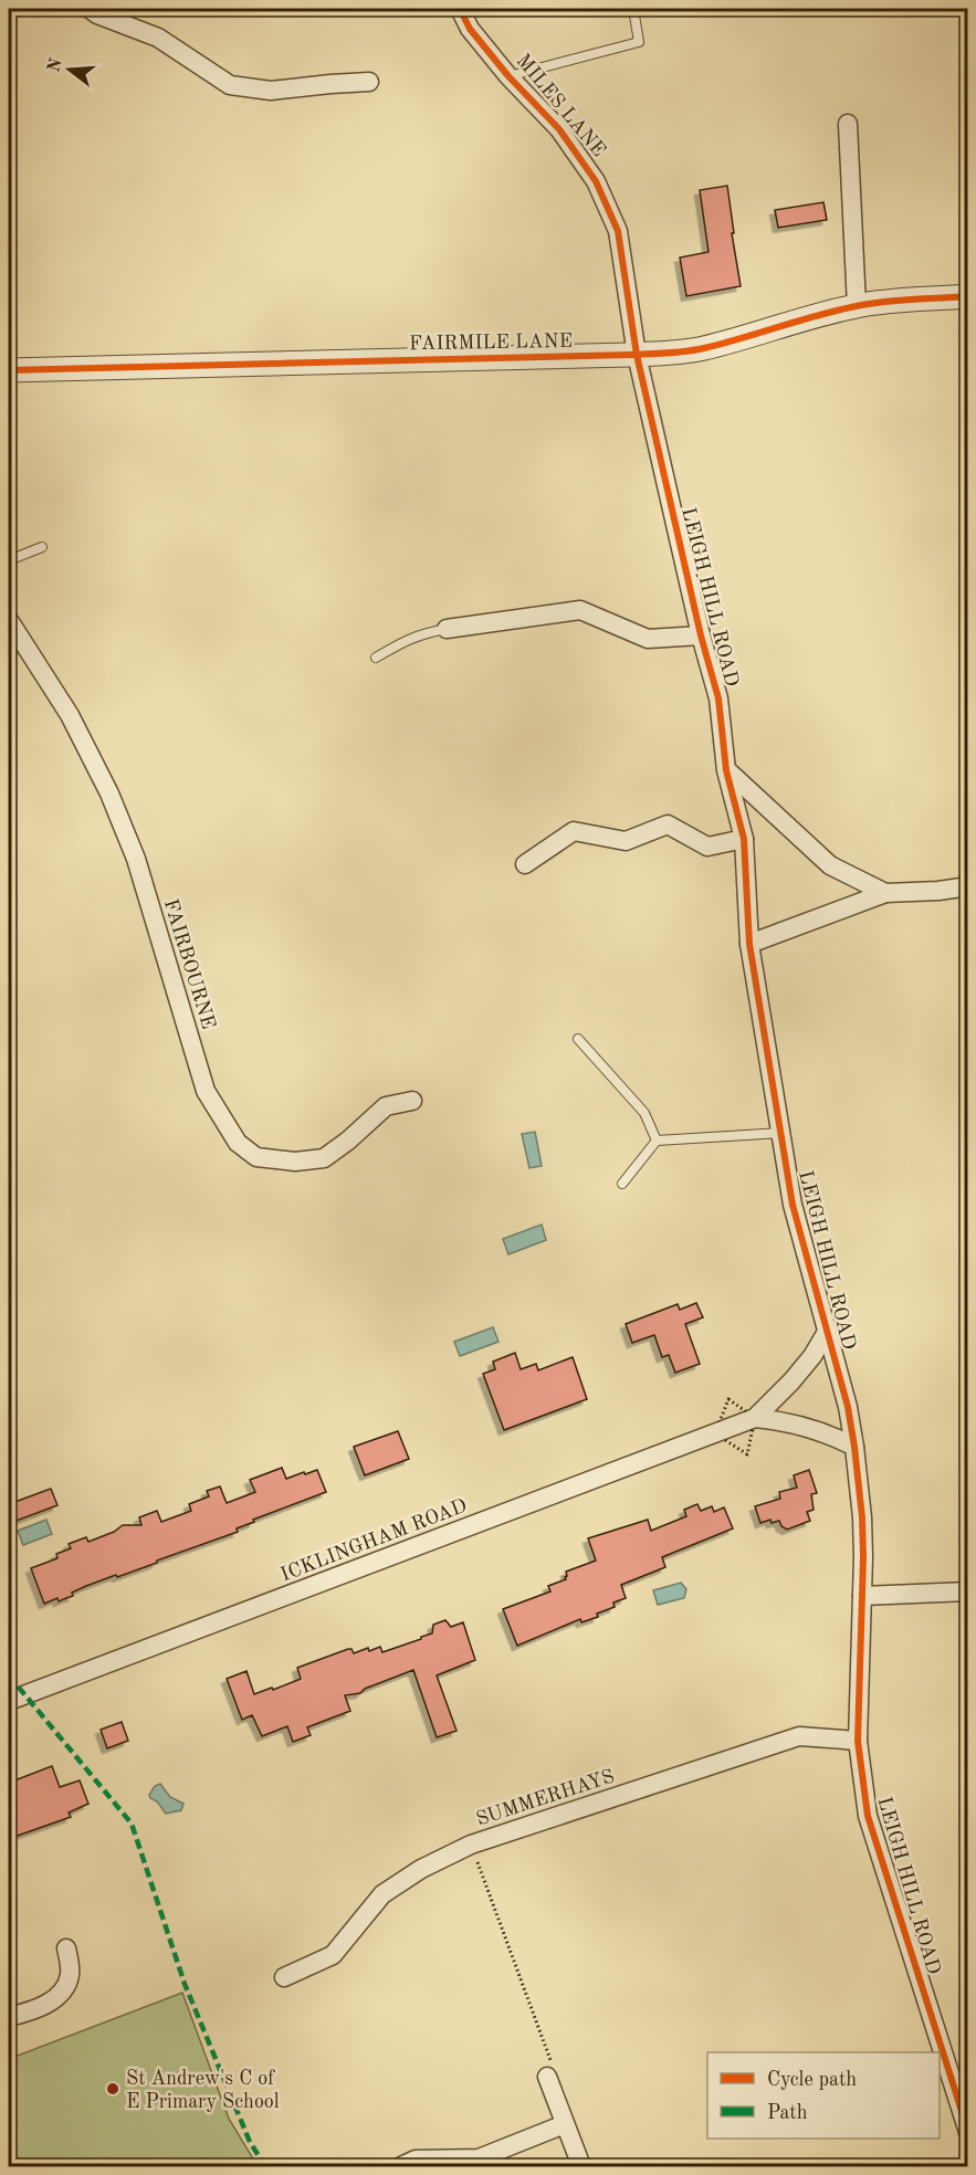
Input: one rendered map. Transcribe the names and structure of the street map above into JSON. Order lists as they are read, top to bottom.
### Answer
{
  "streets": {
    "street": [
      "MILES LANE",
      "FAIRMILE LANE",
      "LEIGH HILL ROAD",
      "FAIRBOURNE",
      "ICKLINGHAM ROAD",
      "SUMMERHAYS"
    ]
  },
  "crossings": [
    ["MILES LANE", "FAIRMILE LANE"],
    ["MILES LANE", "LEIGH HILL ROAD"],
    ["FAIRMILE LANE", "LEIGH HILL ROAD"],
    ["LEIGH HILL ROAD", "ICKLINGHAM ROAD"],
    ["LEIGH HILL ROAD", "SUMMERHAYS"]
  ],
  "places": ["St Andrew's C of E Primary School"],
  "legend": ["Cycle path", "Path"],
  "north": "left"
}
